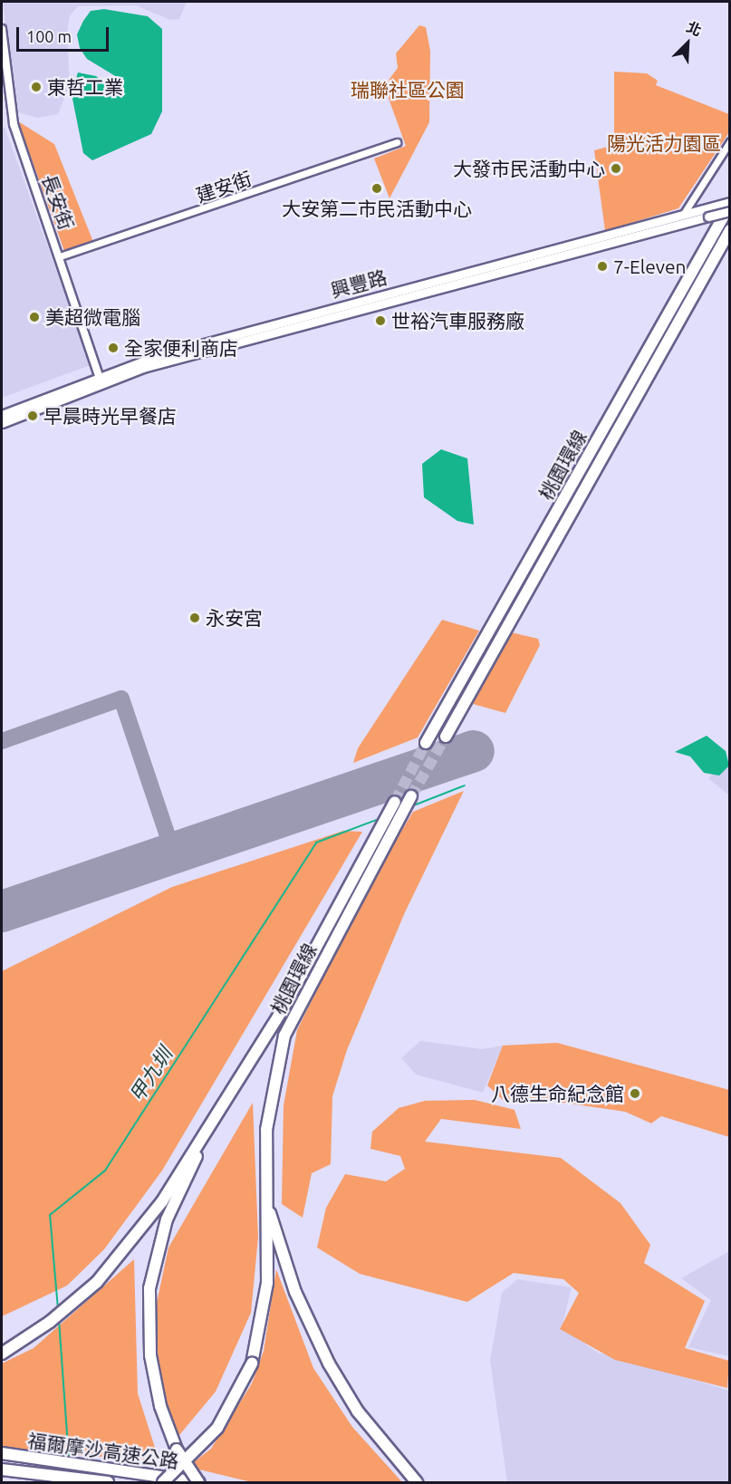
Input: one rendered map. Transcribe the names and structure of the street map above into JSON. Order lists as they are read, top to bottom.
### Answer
{
  "streets": {
    "highway": ["桃園環線", "福爾摩沙高速公路"],
    "main road": ["興豐路"],
    "street": ["建安街", "長安街"]
  },
  "crossings": [
    ["建安街", "長安街"],
    ["長安街", "興豐路"],
    ["興豐路", "桃園環線"]
  ],
  "water": ["甲九圳"],
  "parks": ["瑞聯社區公園", "陽光活力園區"],
  "places": [
    "東哲工業",
    "大發市民活動中心",
    "大安第二市民活動中心",
    "7-Eleven",
    "美超微電腦",
    "世裕汽車服務廠",
    "全家便利商店",
    "早晨時光早餐店",
    "永安宮",
    "八德生命紀念館"
  ],
  "scale_bar": "100 m",
  "north": "top right"
}
